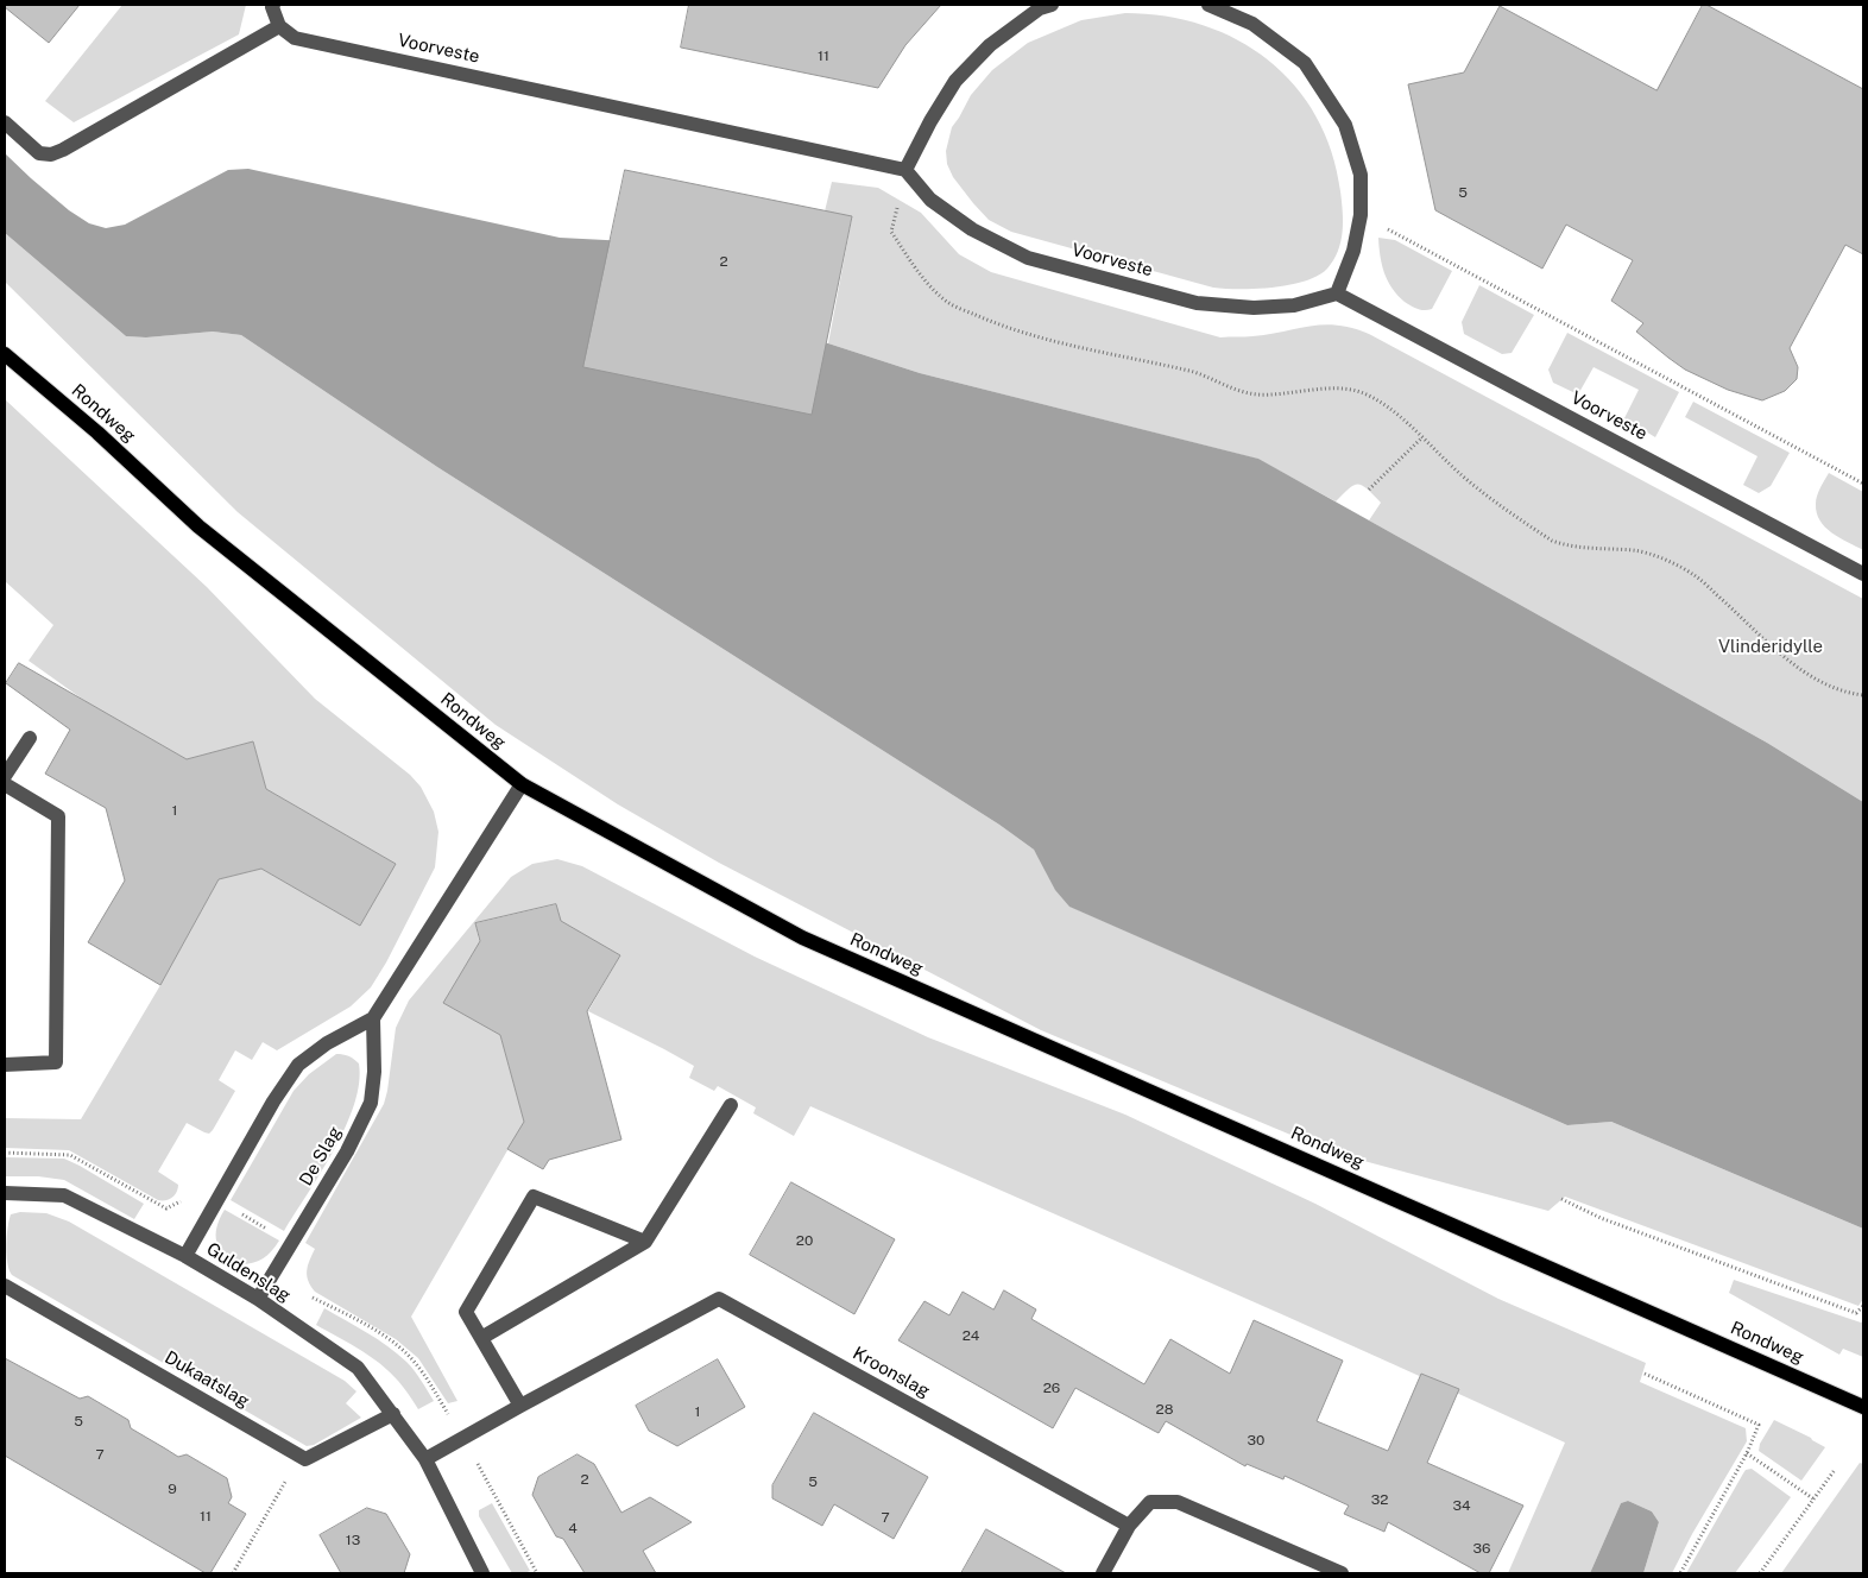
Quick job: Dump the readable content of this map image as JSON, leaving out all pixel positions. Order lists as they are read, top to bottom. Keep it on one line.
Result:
{"streets":{"main road":["Rondweg"],"street":["Voorveste","De Slag","Guldenslag","Kroonslag","Dukaatslag"]},"crossings":[["De Slag","Guldenslag"],["Guldenslag","Kroonslag"]],"parks":["Vlinderidylle"],"house_numbers":["11","5","2","1","20","24","26","28","1","5","30","7","2","5","9","32","34","11","7","4","13","36"]}
